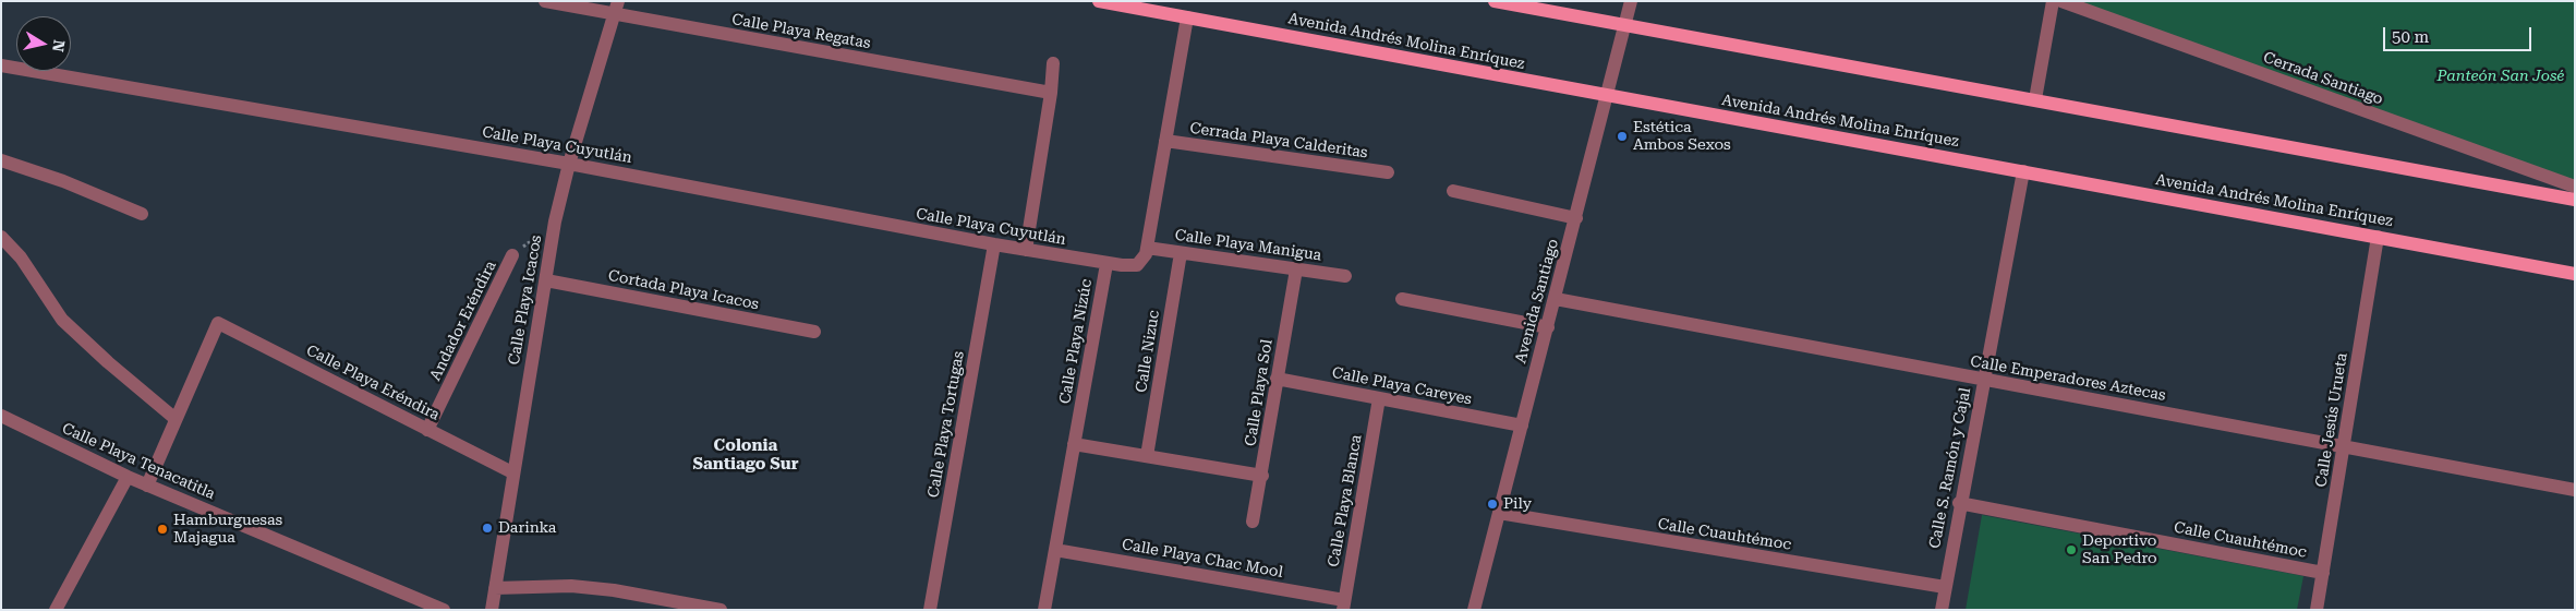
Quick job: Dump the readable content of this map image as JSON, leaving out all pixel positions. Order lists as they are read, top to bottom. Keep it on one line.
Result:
{"streets":{"main road":["Avenida Andrés Molina Enríquez"],"street":["Calle Playa Regatas","Cerrada Santiago","Cerrada Playa Calderitas","Calle Playa Cuyutlán","Calle Playa Manigua","Cortada Playa Icacos","Calle Playa Icacos","Avenida Santiago","Andador Eréndira","Calle Playa Nizúc","Calle Nizuc","Calle Emperadores Aztecas","Calle Playa Eréndira","Calle Playa Careyes","Calle Playa Sol","Calle Jesús Urueta","Calle Playa Tortugas","Calle Playa Tenacatitla","Calle S. Ramón y Cajal","Calle Playa Blanca","Calle Cuauhtémoc","Calle Playa Chac Mool"]},"crossings":[["Calle Playa Regatas","Calle Playa Icacos"],["Avenida Andrés Molina Enríquez","Avenida Santiago"],["Avenida Andrés Molina Enríquez","Calle Jesús Urueta"],["Avenida Andrés Molina Enríquez","Calle S. Ramón y Cajal"],["Calle Playa Cuyutlán","Calle Playa Icacos"],["Calle Playa Cuyutlán","Calle Playa Nizúc"],["Calle Playa Cuyutlán","Calle Playa Tortugas"],["Calle Playa Manigua","Calle Playa Nizúc"],["Calle Playa Manigua","Calle Nizuc"],["Calle Playa Manigua","Calle Playa Sol"],["Cortada Playa Icacos","Calle Playa Icacos"],["Calle Playa Icacos","Calle Playa Eréndira"],["Avenida Santiago","Calle Emperadores Aztecas"],["Avenida Santiago","Calle Playa Careyes"],["Avenida Santiago","Calle Cuauhtémoc"],["Andador Eréndira","Calle Playa Eréndira"],["Calle Playa Nizúc","Calle Playa Chac Mool"],["Calle Emperadores Aztecas","Calle Jesús Urueta"],["Calle Emperadores Aztecas","Calle S. Ramón y Cajal"],["Calle Playa Careyes","Calle Playa Sol"],["Calle Playa Careyes","Calle Playa Blanca"],["Calle Jesús Urueta","Calle Cuauhtémoc"],["Calle S. Ramón y Cajal","Calle Cuauhtémoc"],["Calle Playa Blanca","Calle Playa Chac Mool"]],"districts":["Colonia Santiago Sur"],"parks":["Panteón San José"],"places":["Estética Ambos Sexos","Pily","Darinka","Hamburguesas Majagua","Deportivo San Pedro"],"scale_bar":"50 m","north":"right"}
